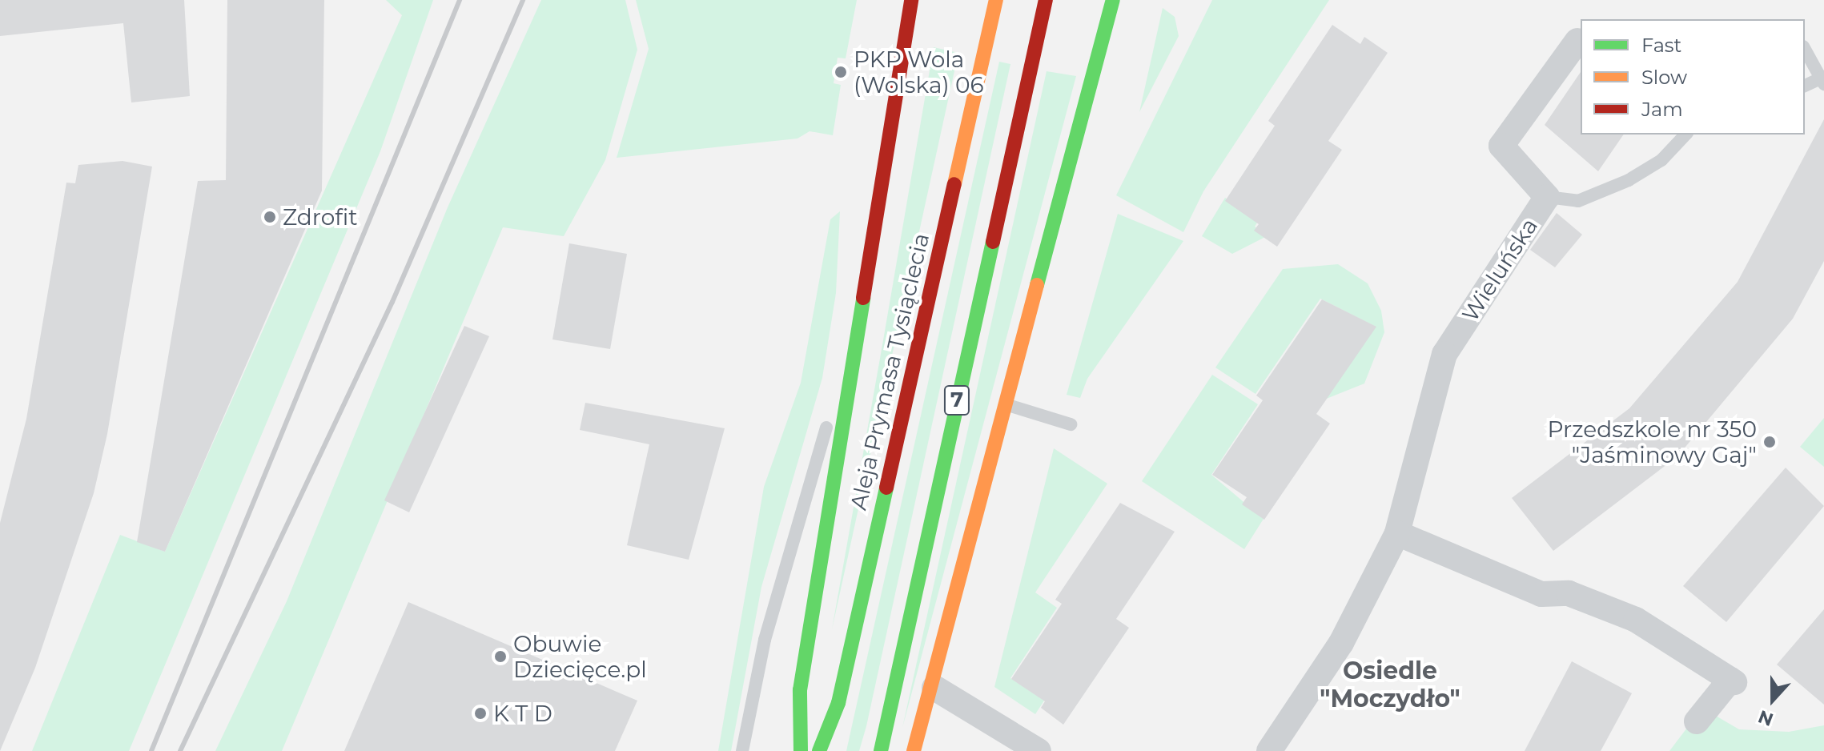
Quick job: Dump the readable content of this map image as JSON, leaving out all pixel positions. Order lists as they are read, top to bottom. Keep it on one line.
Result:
{"streets":{"main road":["Aleja Prymasa Tysiąclecia","7"],"street":["Wieluńska"]},"districts":["Osiedle \"Moczydło\""],"places":["PKP Wola (Wolska) 06","Zdrofit","Przedszkole nr 350 \"Jaśminowy Gaj\"","Obuwie Dziecięce.pl","K T D"],"legend":["Fast","Slow","Jam"],"north":"bottom"}
